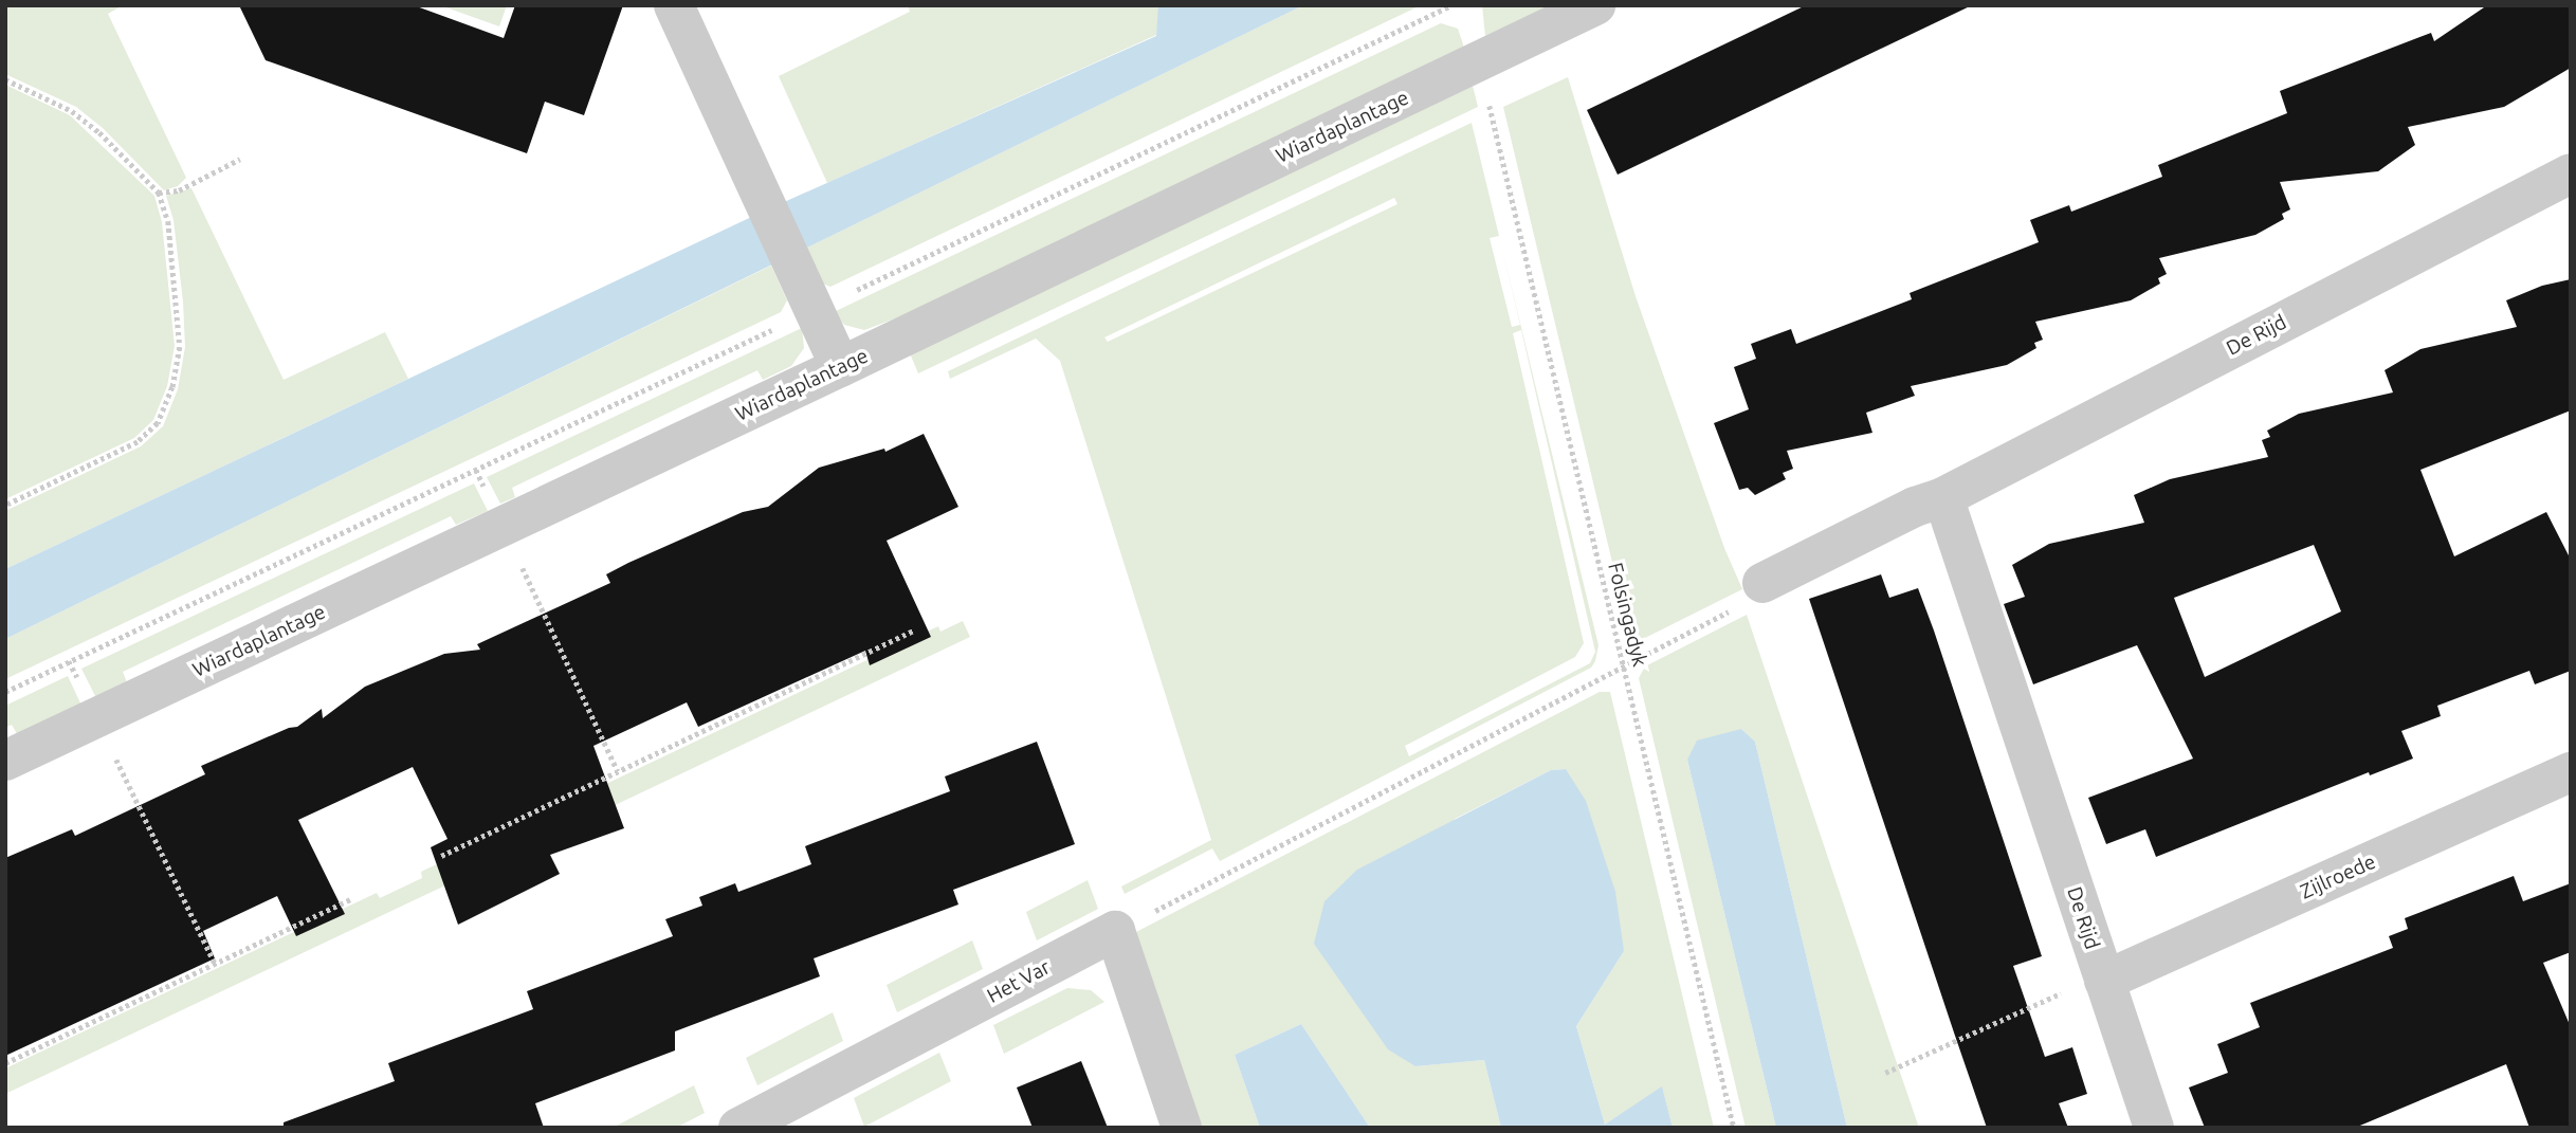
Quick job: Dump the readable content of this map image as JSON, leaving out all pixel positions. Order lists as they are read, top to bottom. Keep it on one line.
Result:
{"streets":{"street":["Wiardaplantage","De Rijd","Zijlroede","Het Var"],"path":["Folsingadyk"]},"crossings":[["De Rijd","Zijlroede"]]}
